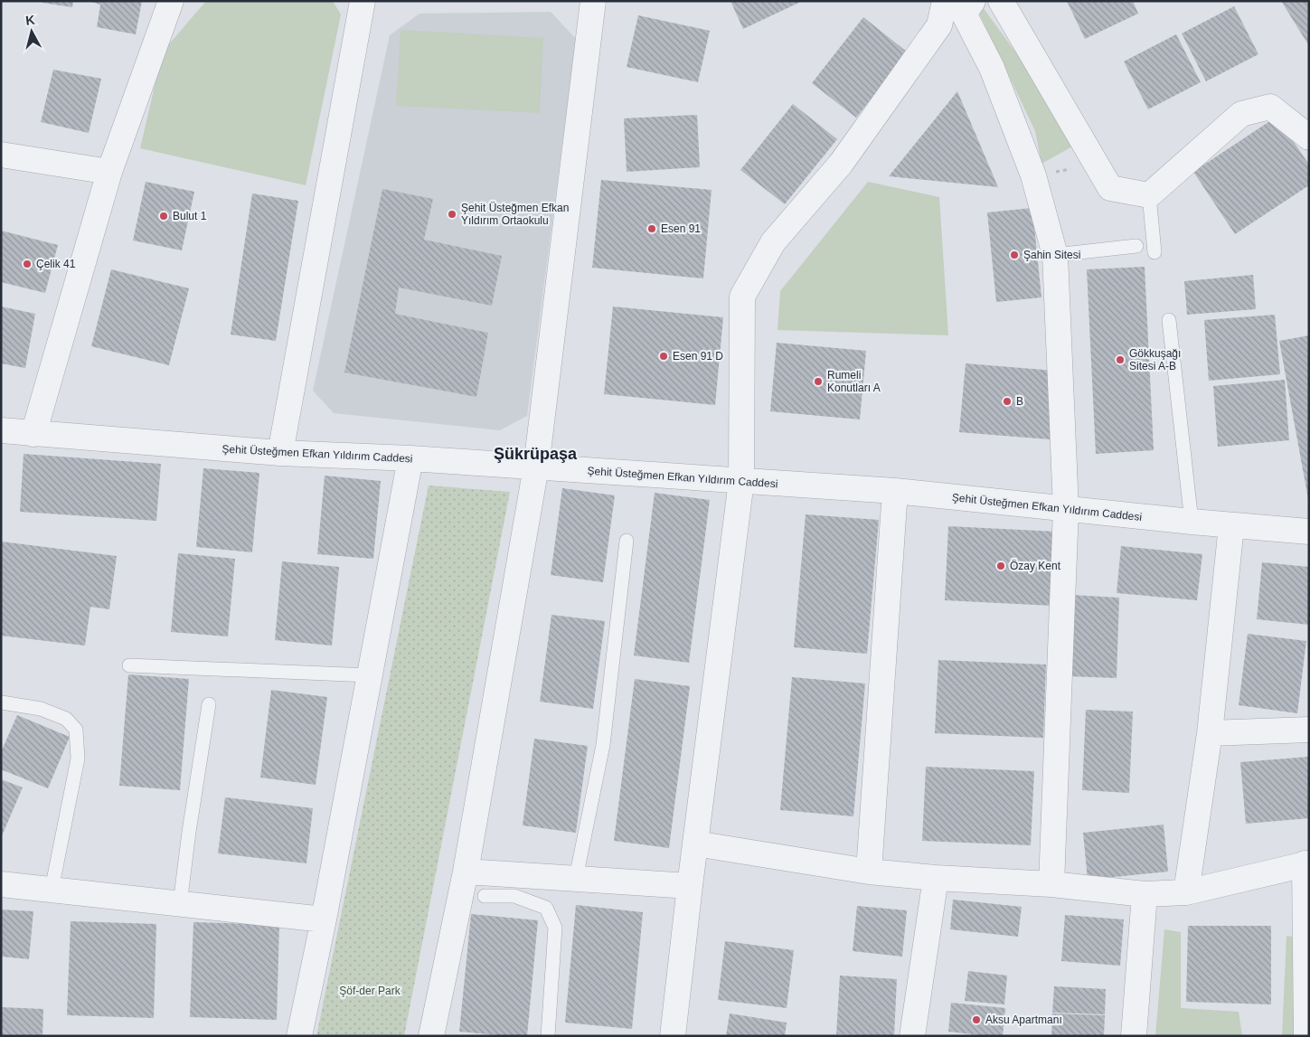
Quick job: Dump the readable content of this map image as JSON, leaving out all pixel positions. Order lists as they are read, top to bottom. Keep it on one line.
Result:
{"streets":{"street":["Şehit Üsteğmen Efkan Yıldırım Caddesi"]},"districts":["Şükrüpaşa"],"parks":["Şöf-der Park"],"places":["Şehit Üsteğmen Efkan Yıldırım Ortaokulu","Bulut 1","Esen 91","Şahin Sitesi","Çelik 41","Esen 91 D","Gökkuşağı Sitesi A-B","Rumeli Konutları A","B","Özay Kent","Aksu Apartmanı"],"north":"top"}
